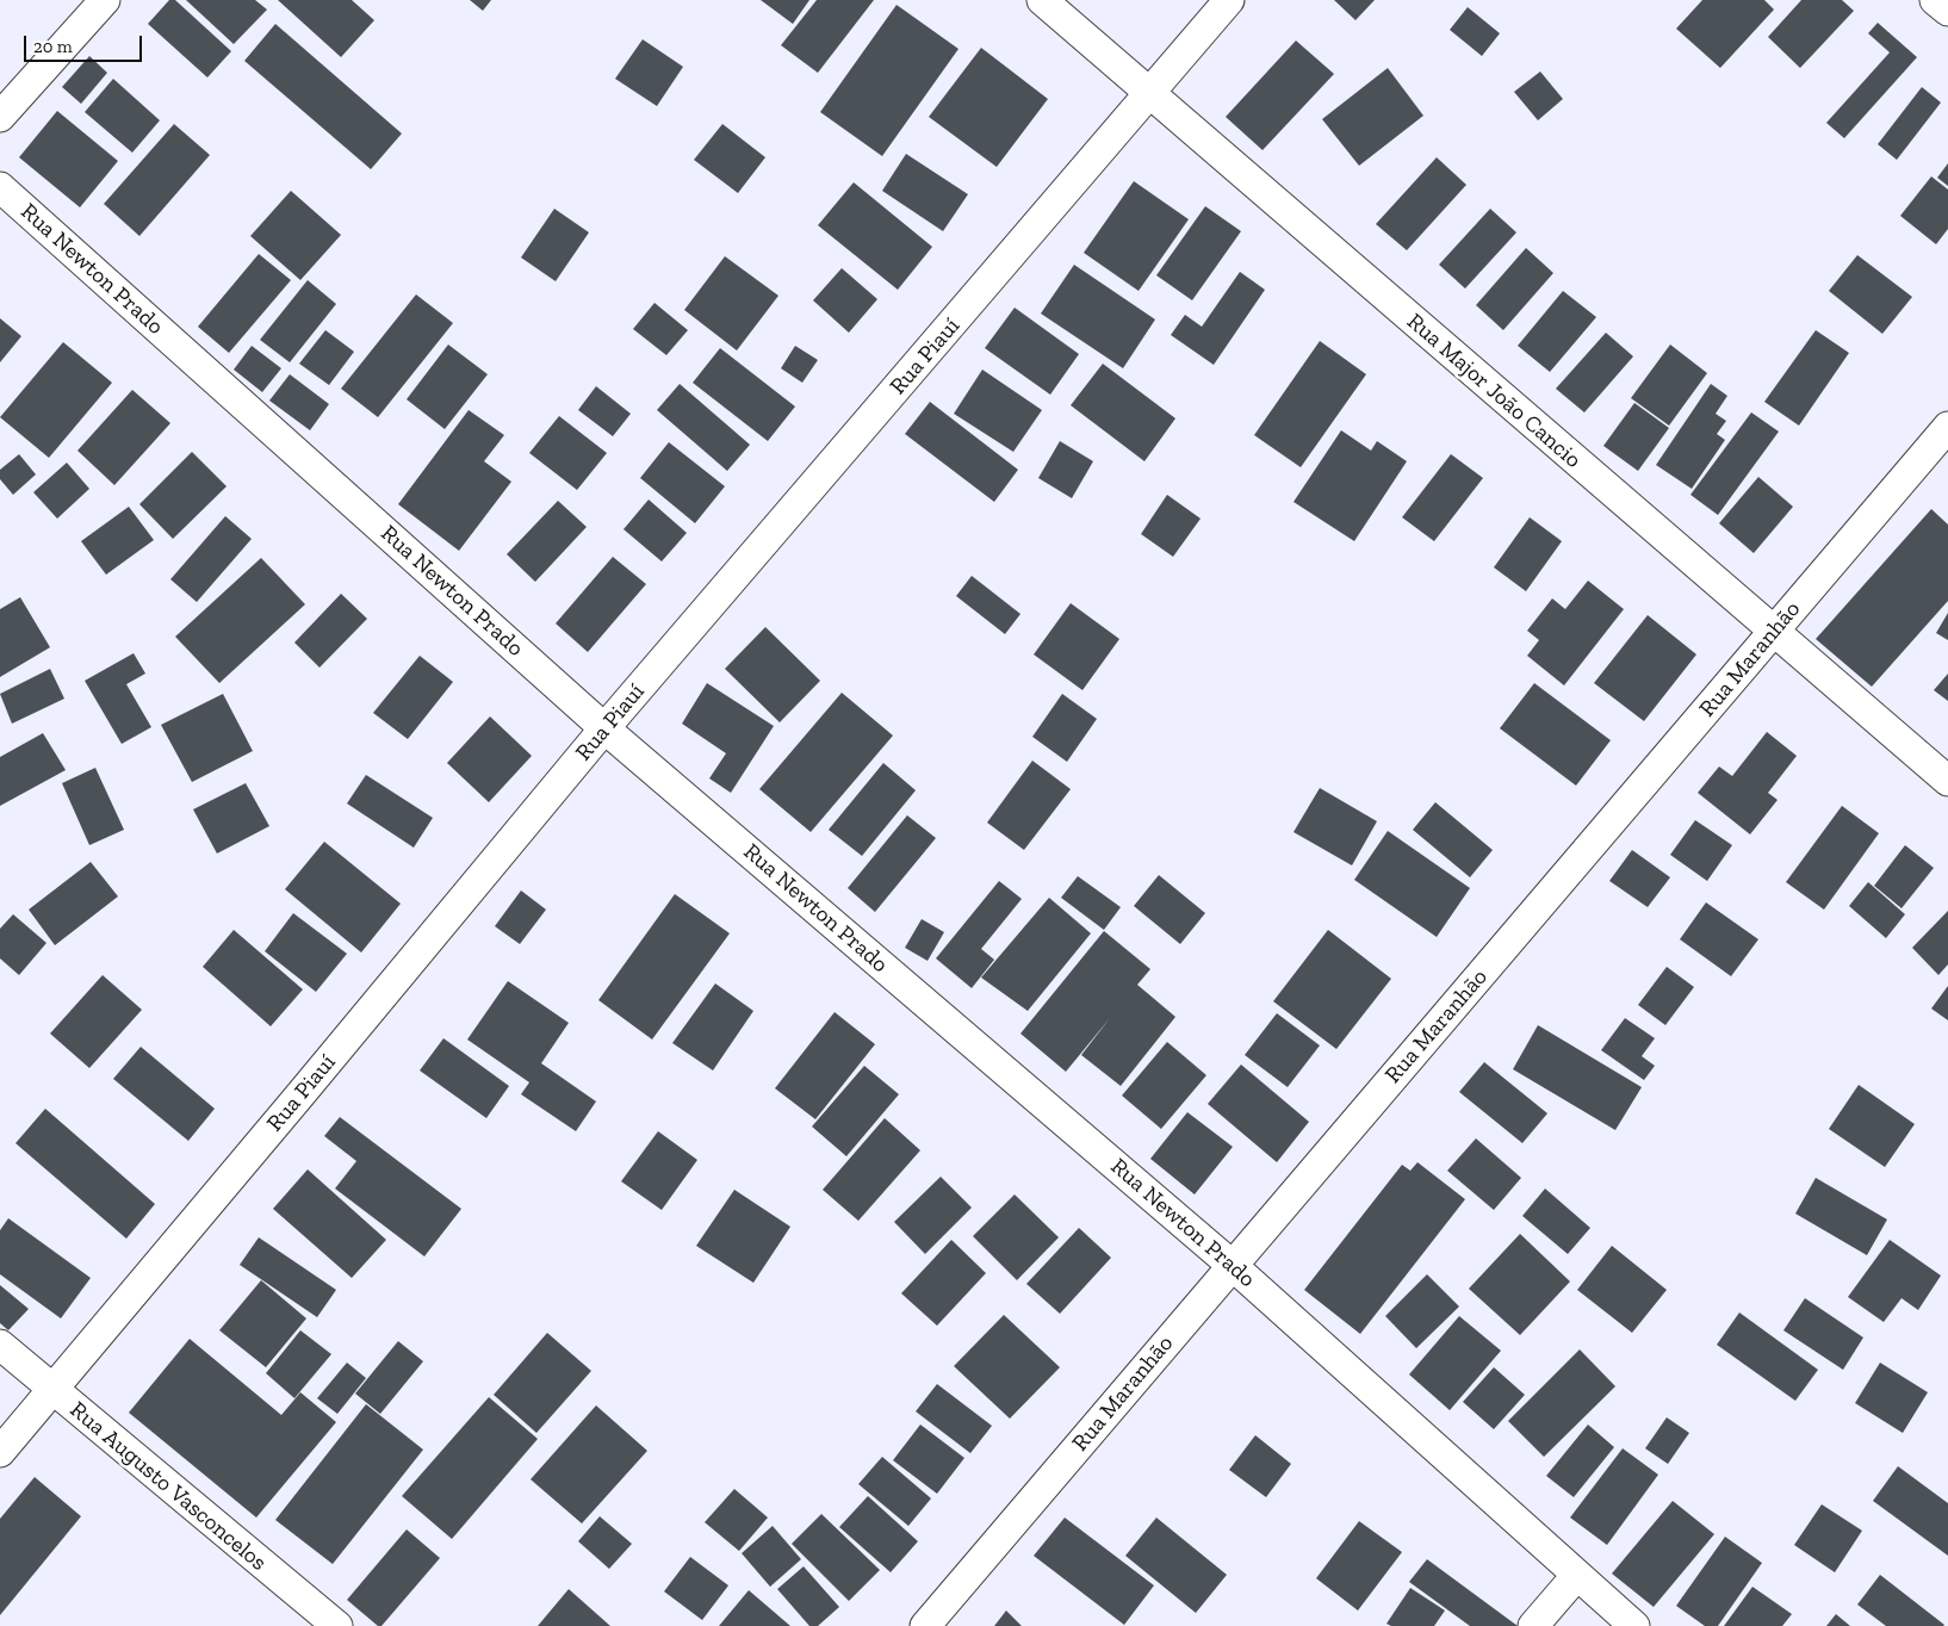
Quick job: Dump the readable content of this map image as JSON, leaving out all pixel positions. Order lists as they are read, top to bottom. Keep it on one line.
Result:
{"streets":{"street":["Rua Newton Prado","Rua Piauí","Rua Major João Cancio","Rua Maranhão","Rua Augusto Vasconcelos"]},"crossings":[["Rua Newton Prado","Rua Piauí"],["Rua Newton Prado","Rua Maranhão"],["Rua Piauí","Rua Major João Cancio"],["Rua Piauí","Rua Augusto Vasconcelos"],["Rua Major João Cancio","Rua Maranhão"]],"scale_bar":"20 m"}
